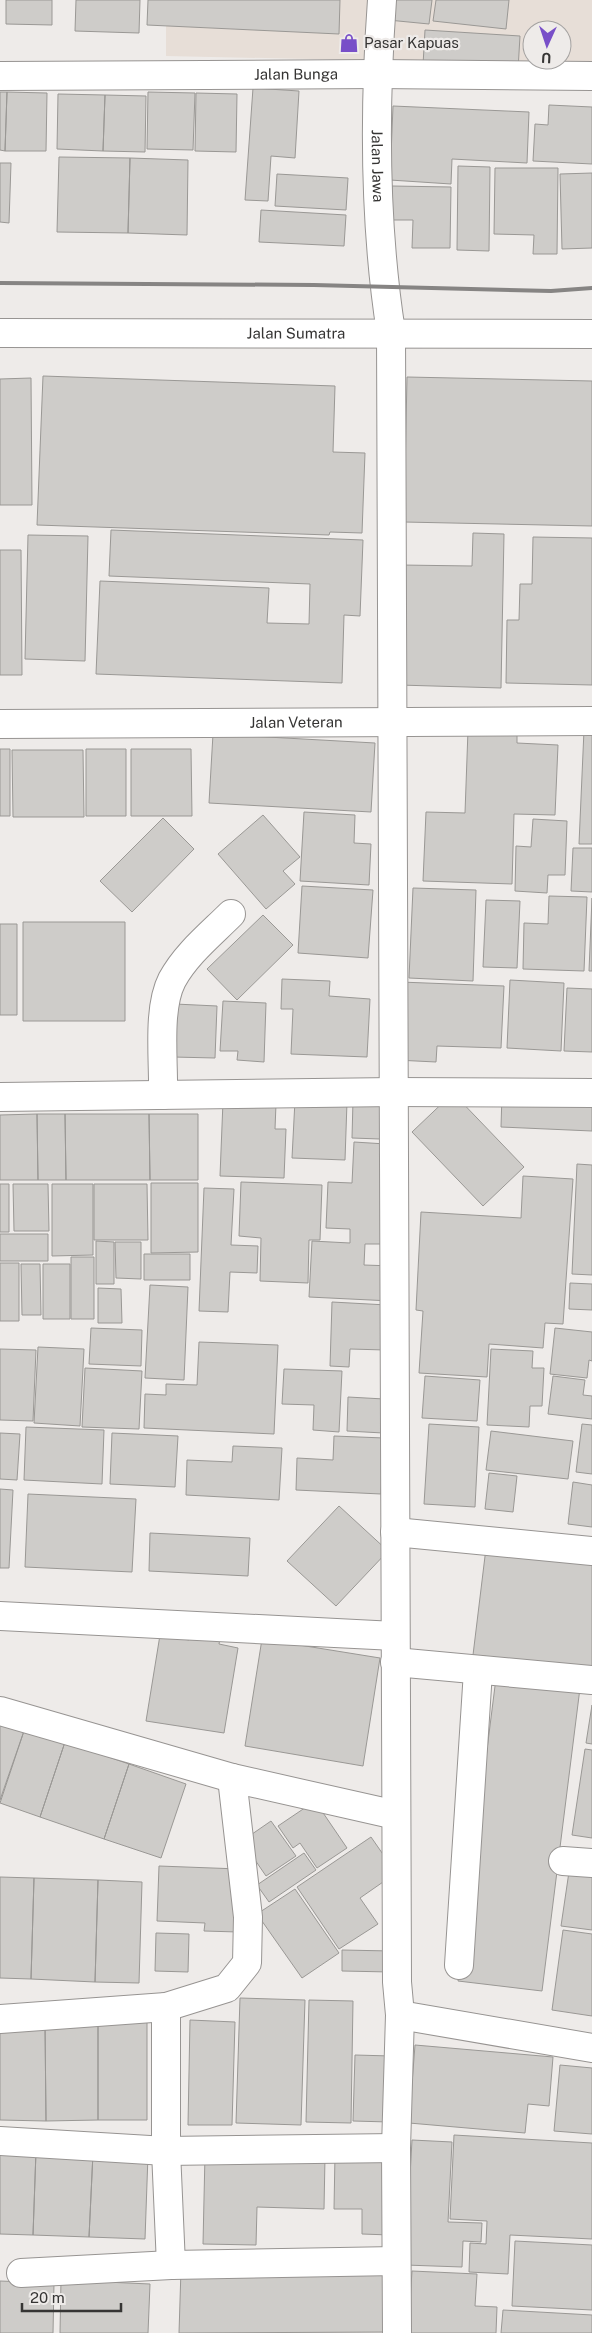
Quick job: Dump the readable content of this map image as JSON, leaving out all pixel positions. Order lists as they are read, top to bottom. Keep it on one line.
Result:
{"streets":{"main road":["Jalan Bunga","Jalan Jawa","Jalan Sumatra","Jalan Veteran"]},"crossings":[["Jalan Bunga","Jalan Jawa"],["Jalan Jawa","Jalan Sumatra"],["Jalan Jawa","Jalan Veteran"]],"places":{"shop":["Pasar Kapuas"]},"scale_bar":"20 m","north":"bottom"}
